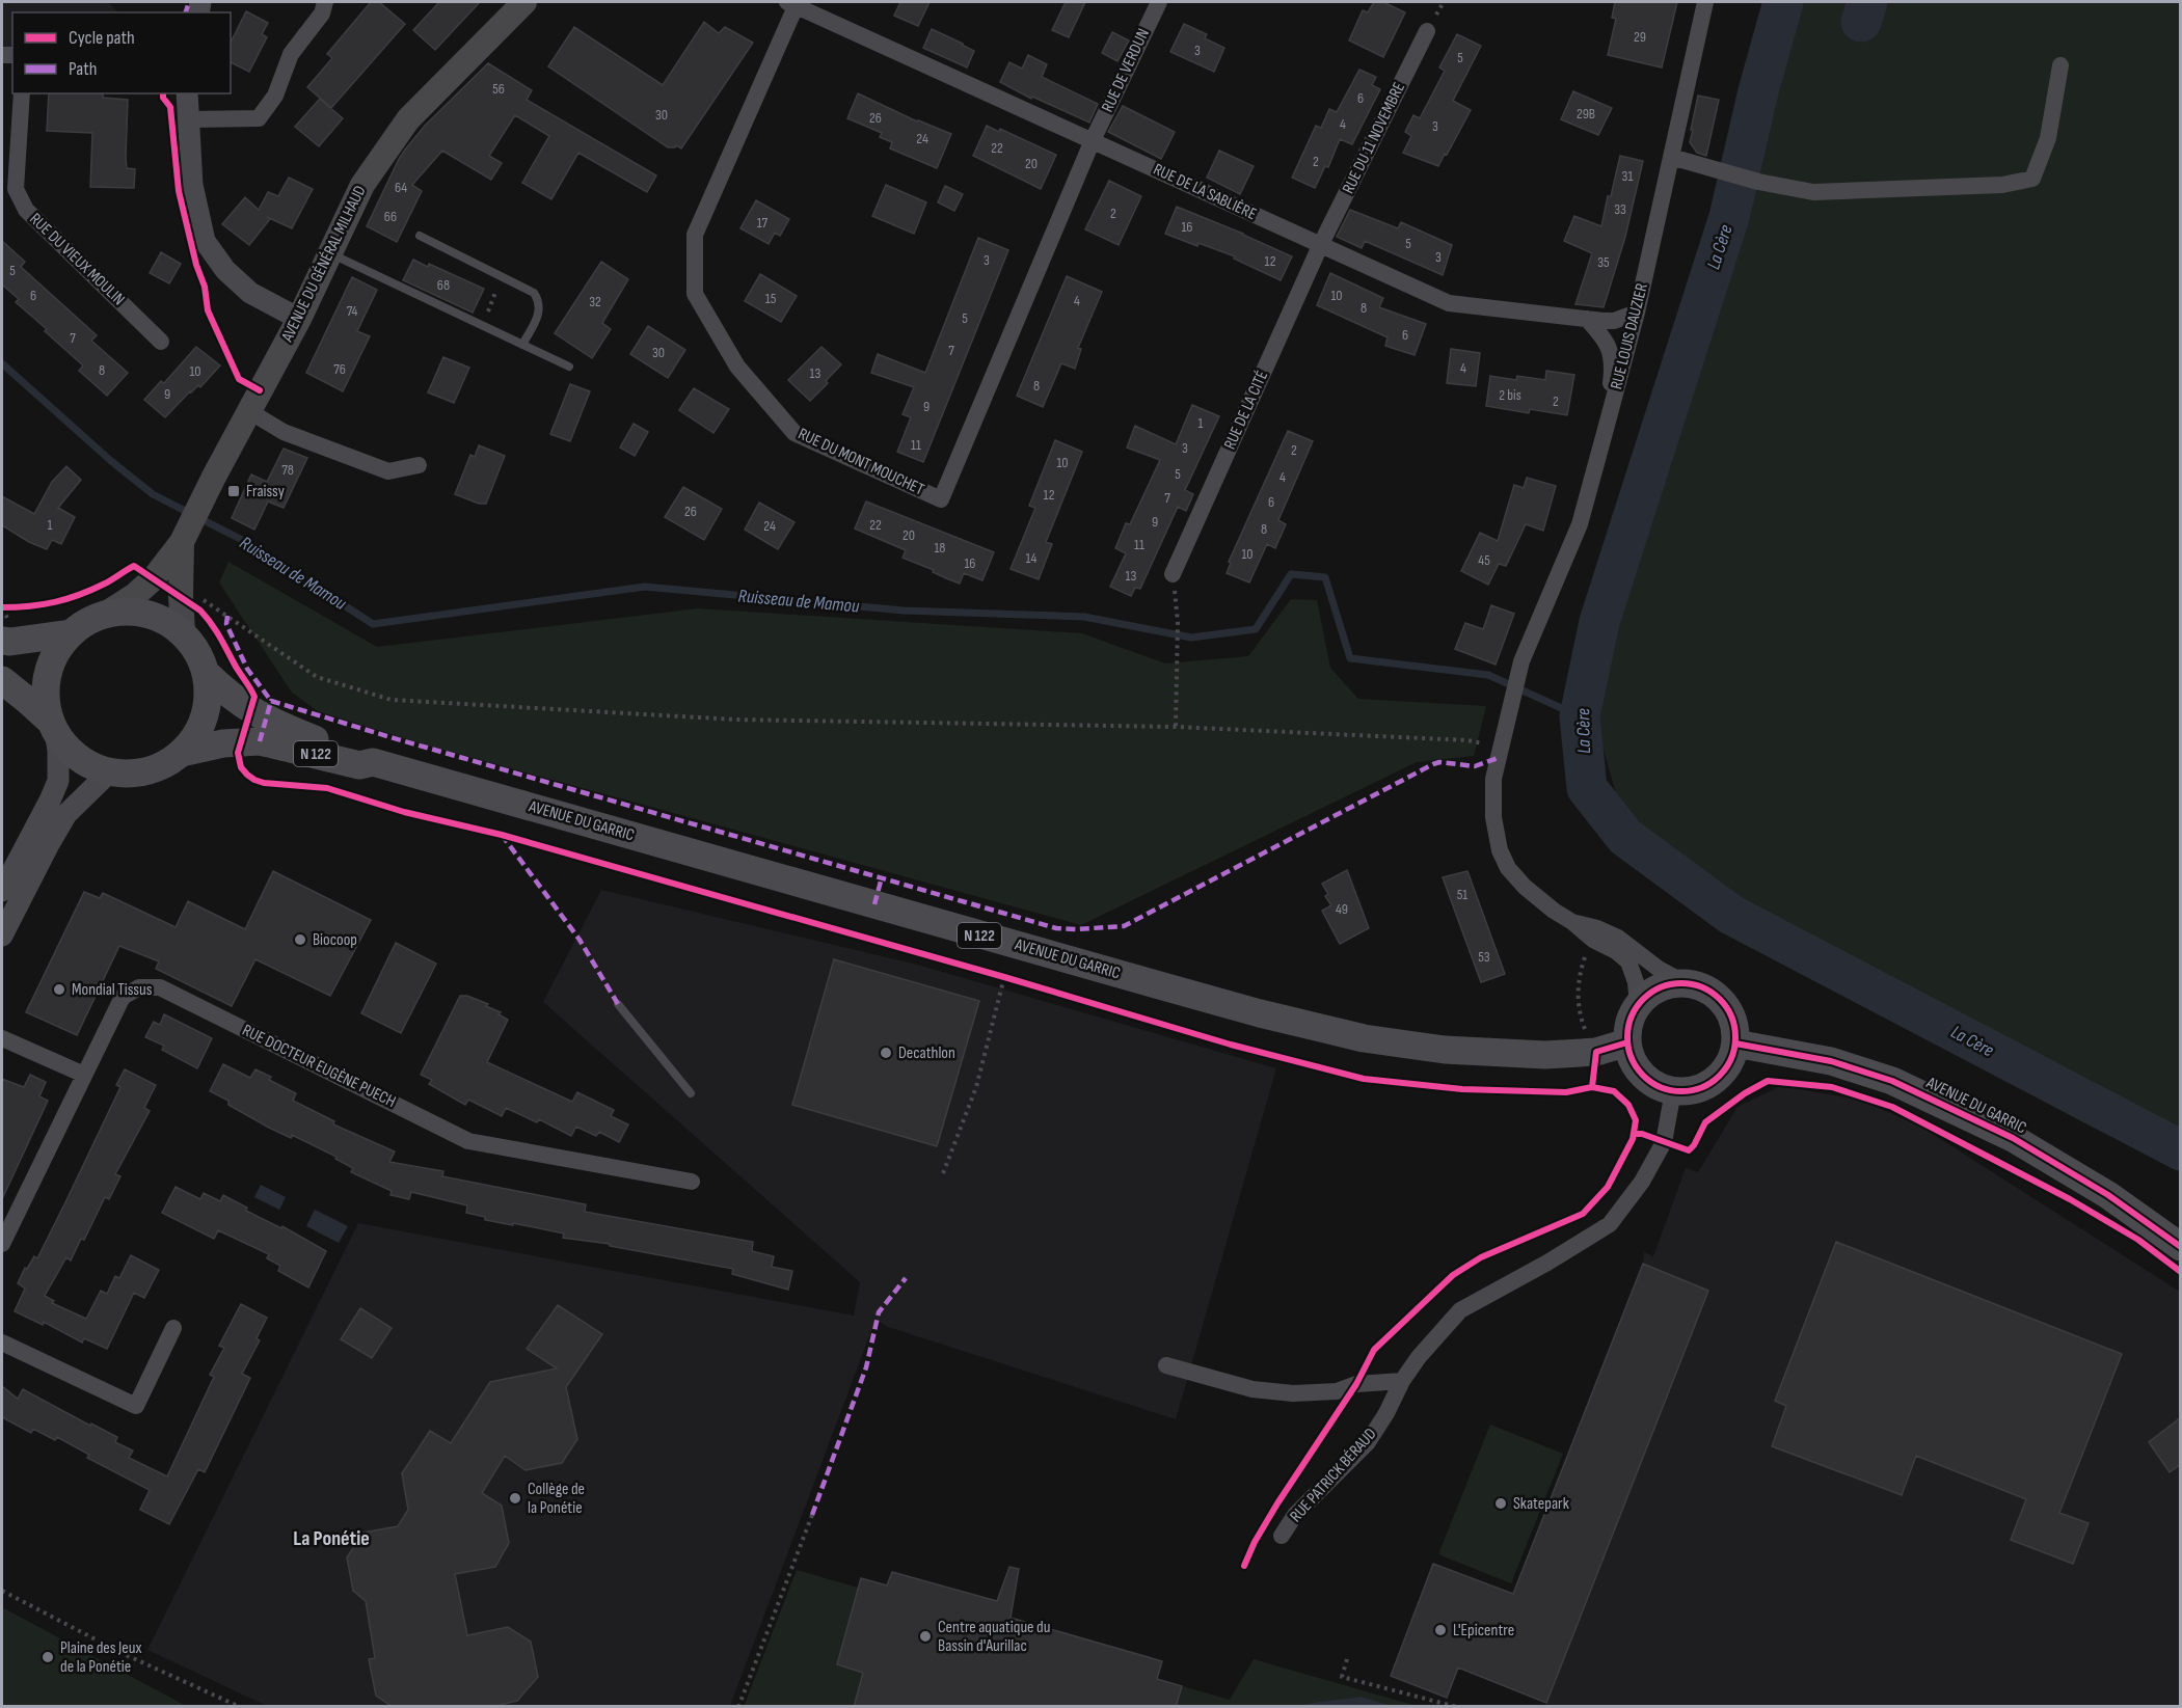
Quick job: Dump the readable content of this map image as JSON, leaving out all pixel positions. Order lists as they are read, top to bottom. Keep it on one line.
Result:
{"streets":{"main road":["AVENUE DU GÉNÉRAL MILHAUD","N 122","AVENUE DU GARRIC"],"street":["RUE DE VERDUN","RUE DU 11 NOVEMBRE","RUE DE LA SABLIÈRE","RUE DU VIEUX MOULIN","RUE LOUIS DAUZIER","RUE DE LA CITÉ","RUE DU MONT MOUCHET","RUE DOCTEUR EUGÈNE PUECH","RUE PATRICK BÉRAUD"]},"crossings":[["RUE DE VERDUN","RUE DE LA SABLIÈRE"],["RUE DE VERDUN","RUE DU MONT MOUCHET"],["RUE DU 11 NOVEMBRE","RUE DE LA SABLIÈRE"],["RUE DU 11 NOVEMBRE","RUE DE LA CITÉ"],["RUE DE LA SABLIÈRE","RUE LOUIS DAUZIER"],["RUE DE LA SABLIÈRE","RUE DE LA CITÉ"],["RUE DE LA SABLIÈRE","RUE DU MONT MOUCHET"],["AVENUE DU GÉNÉRAL MILHAUD","AVENUE DU GARRIC"],["AVENUE DU GARRIC","RUE PATRICK BÉRAUD"]],"districts":["La Ponétie"],"water":["La Cère","Ruisseau de Mamou"],"places":{"transit":["Fraissy"],"other":["Biocoop","Mondial Tissus","Decathlon","Collège de la Ponétie","Skatepark","L'Epicentre","Centre aquatique du Bassin d'Aurillac","Plaine des Jeux de la Ponétie"]},"house_numbers":["29","3","5","56","6","29B","30","26","4","3","24","22","2","20","31","64","33","2","66","17","16","5","3","3","12","35","5","68","6","10","15","4","32","8","74","5","6","7","7","30","4","76","8","10","13","8","9","2 bis","2","9","1","11","3","2","10","78","5","4","12","7","6","26","9","1","22","24","8","20","11","18","10","14","45","16","13","51","49","53"],"legend":["Cycle path","Path"]}
